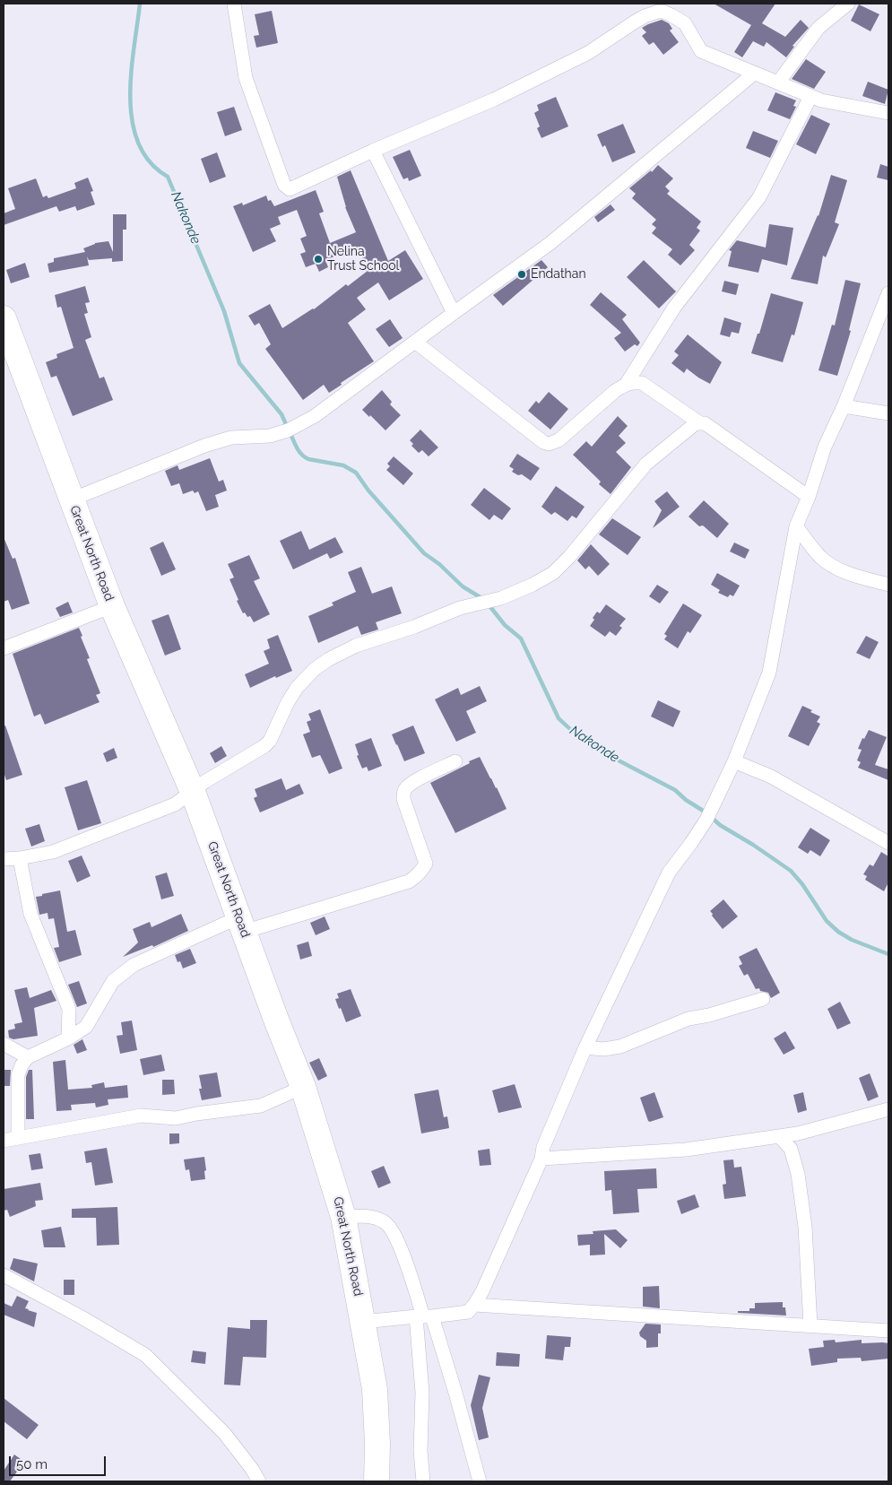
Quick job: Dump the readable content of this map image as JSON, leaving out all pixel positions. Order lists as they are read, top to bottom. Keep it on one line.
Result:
{"streets":{"highway":["Great North Road"]},"water":["Nakonde"],"places":["Nelina Trust School","Endathan"],"scale_bar":"50 m"}
